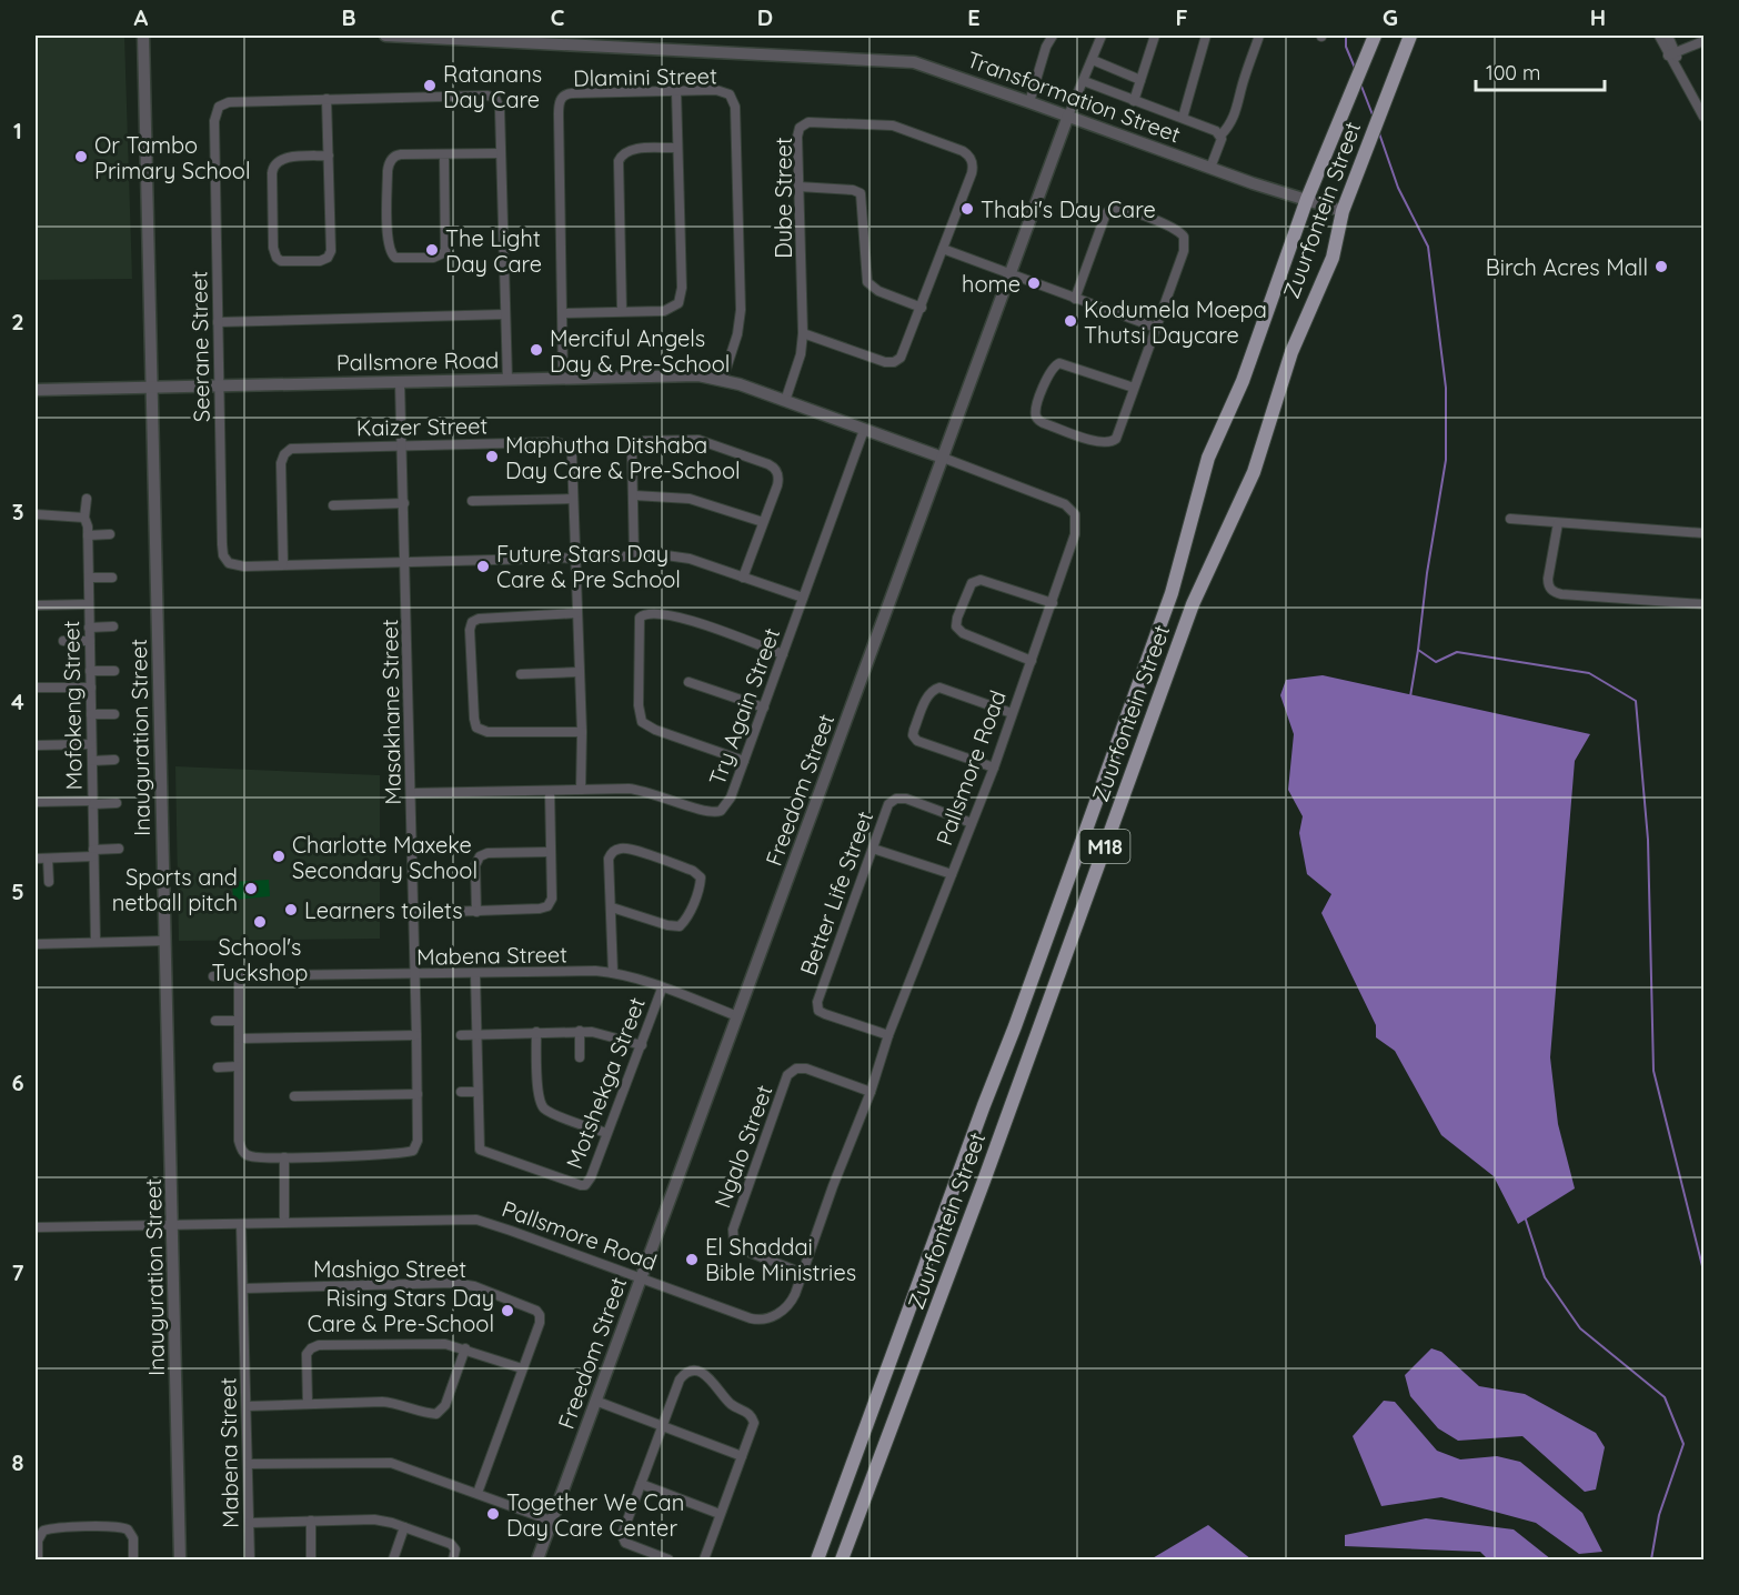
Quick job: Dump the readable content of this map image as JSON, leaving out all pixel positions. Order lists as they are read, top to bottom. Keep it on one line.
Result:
{"streets":{"main road":["Zuurfontein Street","M18"],"street":["Dlamini Street","Transformation Street","Dube Street","Seerane Street","Pallsmore Road","Kaizer Street","Mofokeng Street","Try Again Street","Masakhane Street","Inauguration Street","Freedom Street","Better Life Street","Mabena Street","Motshekga Street","Ngalo Street","Mashigo Street"]},"crossings":[["Dlamini Street","Pallsmore Road"],["Transformation Street","Zuurfontein Street"],["Transformation Street","Freedom Street"],["Dube Street","Pallsmore Road"],["Seerane Street","Pallsmore Road"],["Seerane Street","Kaizer Street"],["Seerane Street","Try Again Street"],["Seerane Street","Masakhane Street"],["Pallsmore Road","Try Again Street"],["Pallsmore Road","Masakhane Street"],["Pallsmore Road","Inauguration Street"],["Pallsmore Road","Freedom Street"],["Pallsmore Road","Better Life Street"],["Pallsmore Road","Mabena Street"],["Pallsmore Road","Ngalo Street"],["Kaizer Street","Try Again Street"],["Kaizer Street","Masakhane Street"],["Try Again Street","Masakhane Street"],["Masakhane Street","Mabena Street"],["Freedom Street","Mabena Street"],["Mabena Street","Motshekga Street"],["Mabena Street","Mashigo Street"]],"places":["Ratanans Day Care","Or Tambo Primary School","Thabi's Day Care","The Light Day Care","Birch Acres Mall","home","Kodumela Moepa Thutsi Daycare","Merciful Angels Day & Pre-School","Maphutha Ditshaba Day Care & Pre-School","Future Stars Day Care & Pre School","Charlotte Maxeke Secondary School","Sports and netball pitch","Learners toilets","School's Tuckshop","El Shaddai Bible Ministries","Rising Stars Day Care & Pre-School","Together We Can Day Care Center"],"scale_bar":"100 m","grid":{"columns":["A","B","C","D","E","F","G","H"],"rows":["1","2","3","4","5","6","7","8"]}}
